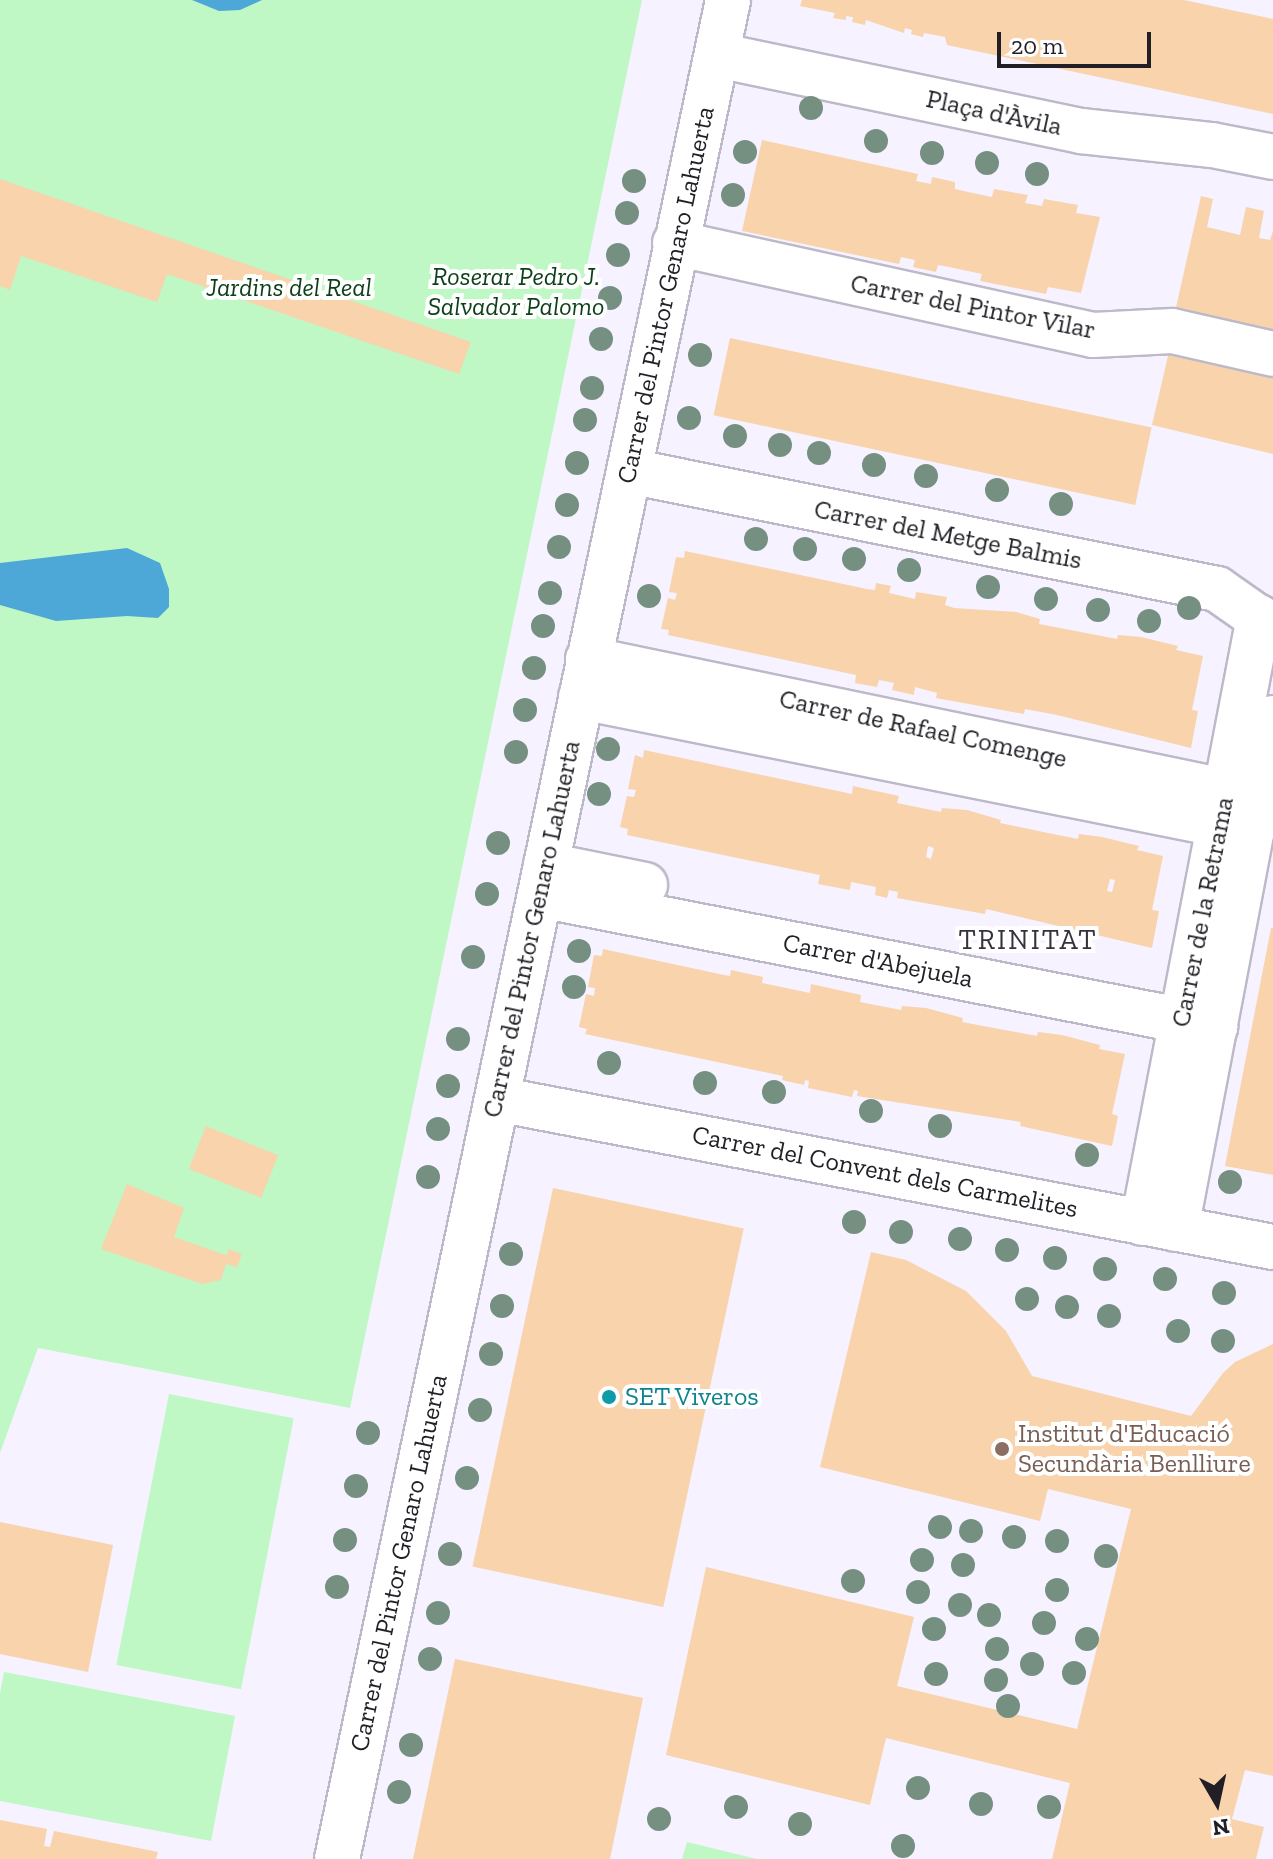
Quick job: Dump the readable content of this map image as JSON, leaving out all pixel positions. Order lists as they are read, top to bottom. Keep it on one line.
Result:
{"streets":{"street":["Plaça d'Àvila","Carrer del Pintor Genaro Lahuerta","Carrer del Pintor Vilar","Carrer del Metge Balmis","Carrer de Rafael Comenge","Carrer de la Retrama","Carrer d'Abejuela","Carrer del Convent dels Carmelites"]},"crossings":[["Plaça d'Àvila","Carrer del Pintor Genaro Lahuerta"],["Carrer del Pintor Genaro Lahuerta","Carrer del Pintor Vilar"],["Carrer del Pintor Genaro Lahuerta","Carrer del Metge Balmis"],["Carrer del Pintor Genaro Lahuerta","Carrer de Rafael Comenge"],["Carrer del Pintor Genaro Lahuerta","Carrer d'Abejuela"],["Carrer del Pintor Genaro Lahuerta","Carrer del Convent dels Carmelites"],["Carrer del Metge Balmis","Carrer de la Retrama"],["Carrer de Rafael Comenge","Carrer de la Retrama"],["Carrer de la Retrama","Carrer d'Abejuela"],["Carrer de la Retrama","Carrer del Convent dels Carmelites"]],"districts":["TRINITAT"],"parks":["Roserar Pedro J. Salvador Palomo","Jardins del Real"],"places":["SET Viveros","Institut d'Educació Secundària Benlliure"],"scale_bar":"20 m","north":"bottom"}
